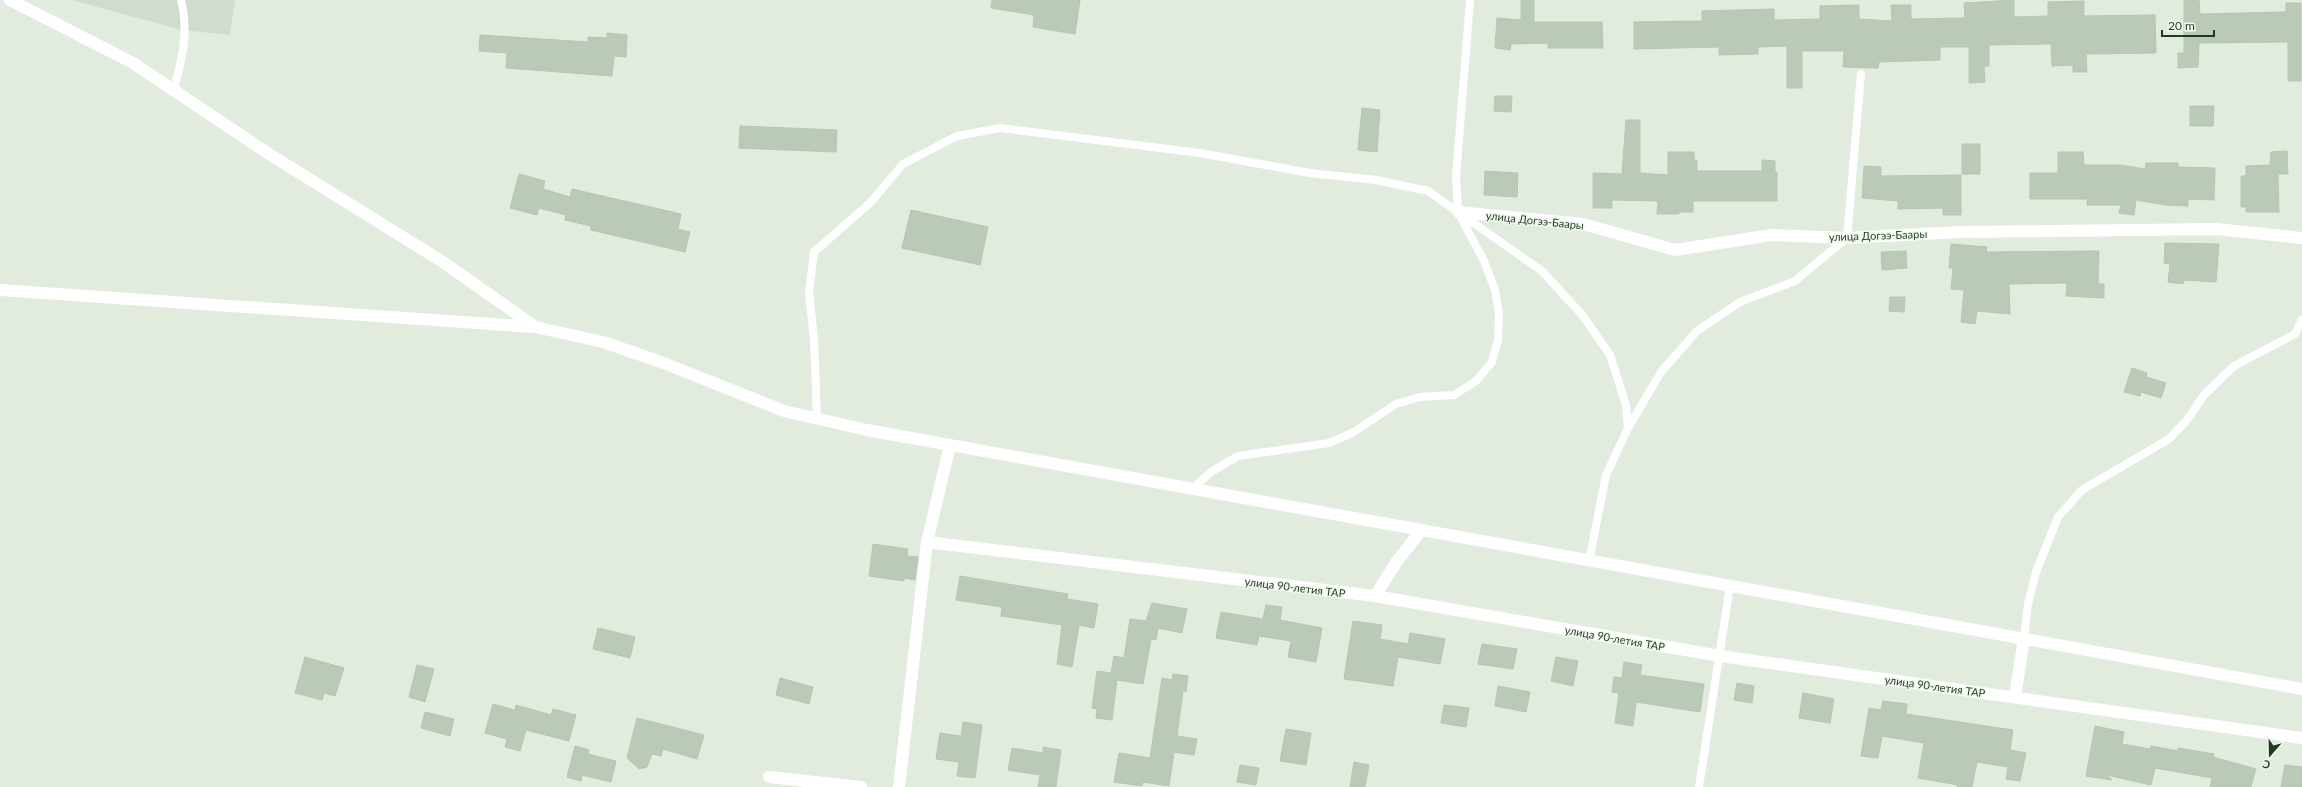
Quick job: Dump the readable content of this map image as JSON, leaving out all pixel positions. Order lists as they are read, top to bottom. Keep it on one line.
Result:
{"streets":{"street":["улица Догээ-Баары","улица 90-летия ТАР"]},"scale_bar":"20 m","north":"bottom"}
